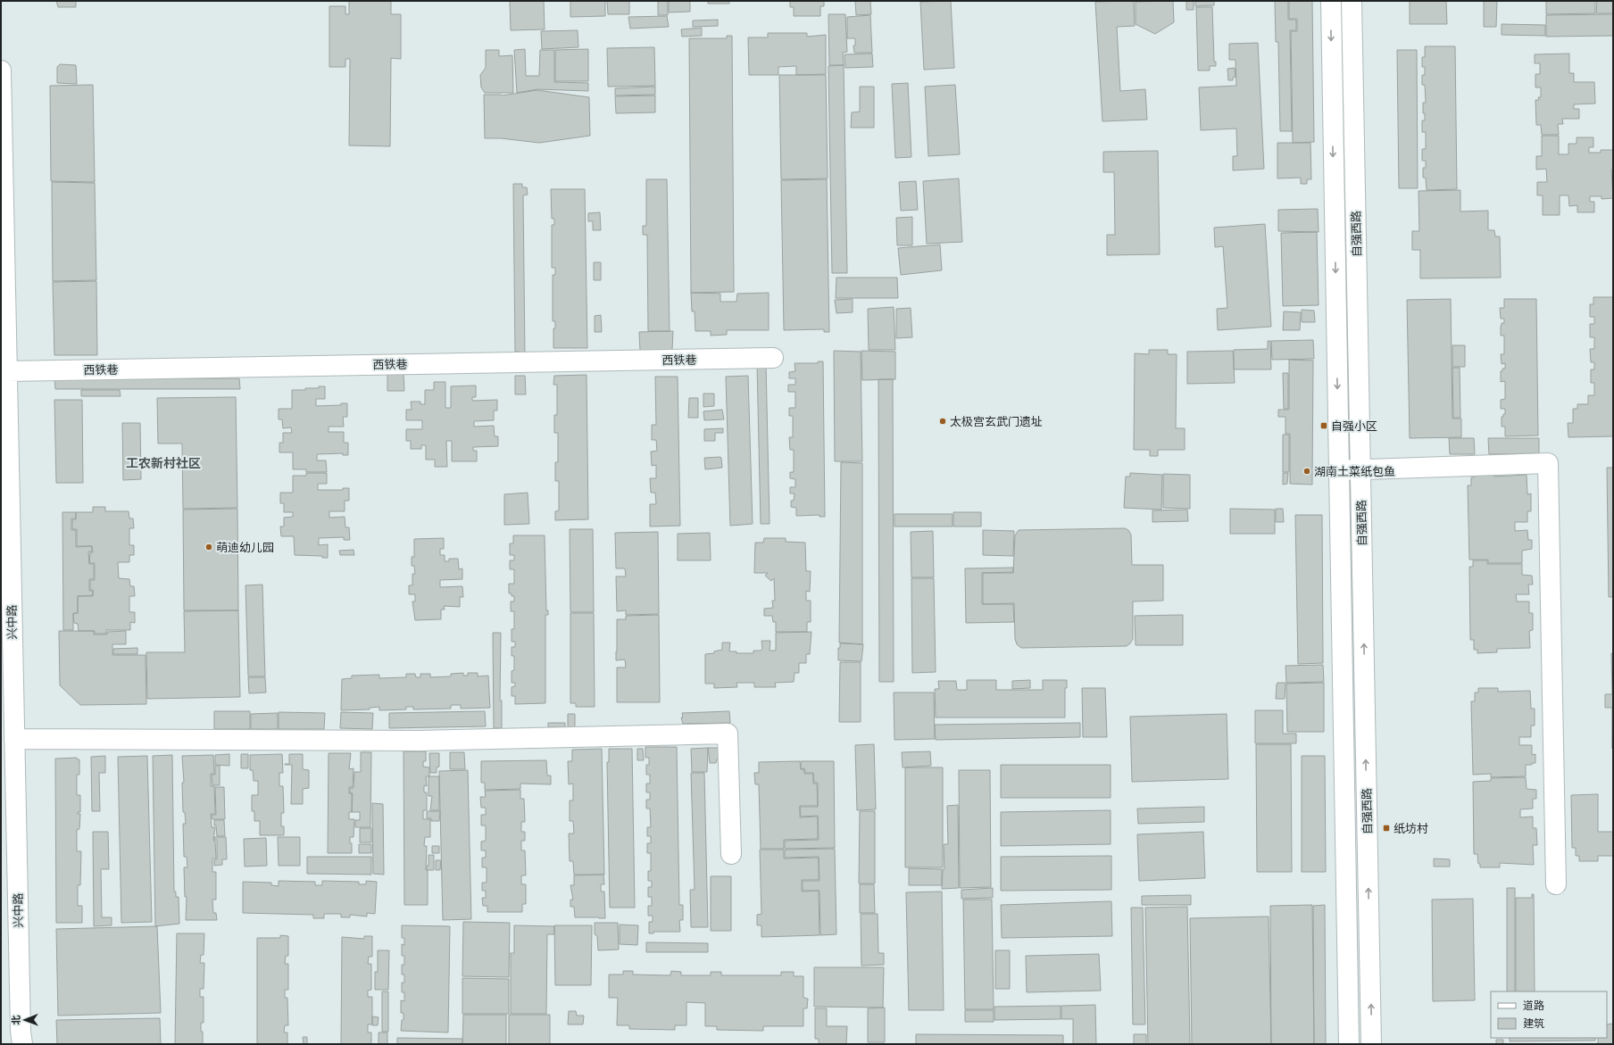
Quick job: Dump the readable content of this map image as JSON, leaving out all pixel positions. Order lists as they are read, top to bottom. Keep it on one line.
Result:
{"streets":{"street":["自强西路","西铁巷","兴中路"]},"crossings":[["西铁巷","兴中路"]],"districts":["工农新村社区"],"places":{"other":["太极宫玄武门遗址","湖南土菜纸包鱼","萌迪幼儿园"],"transit":["自强小区","纸坊村"]},"legend":["道路","建筑"],"north":"left"}
